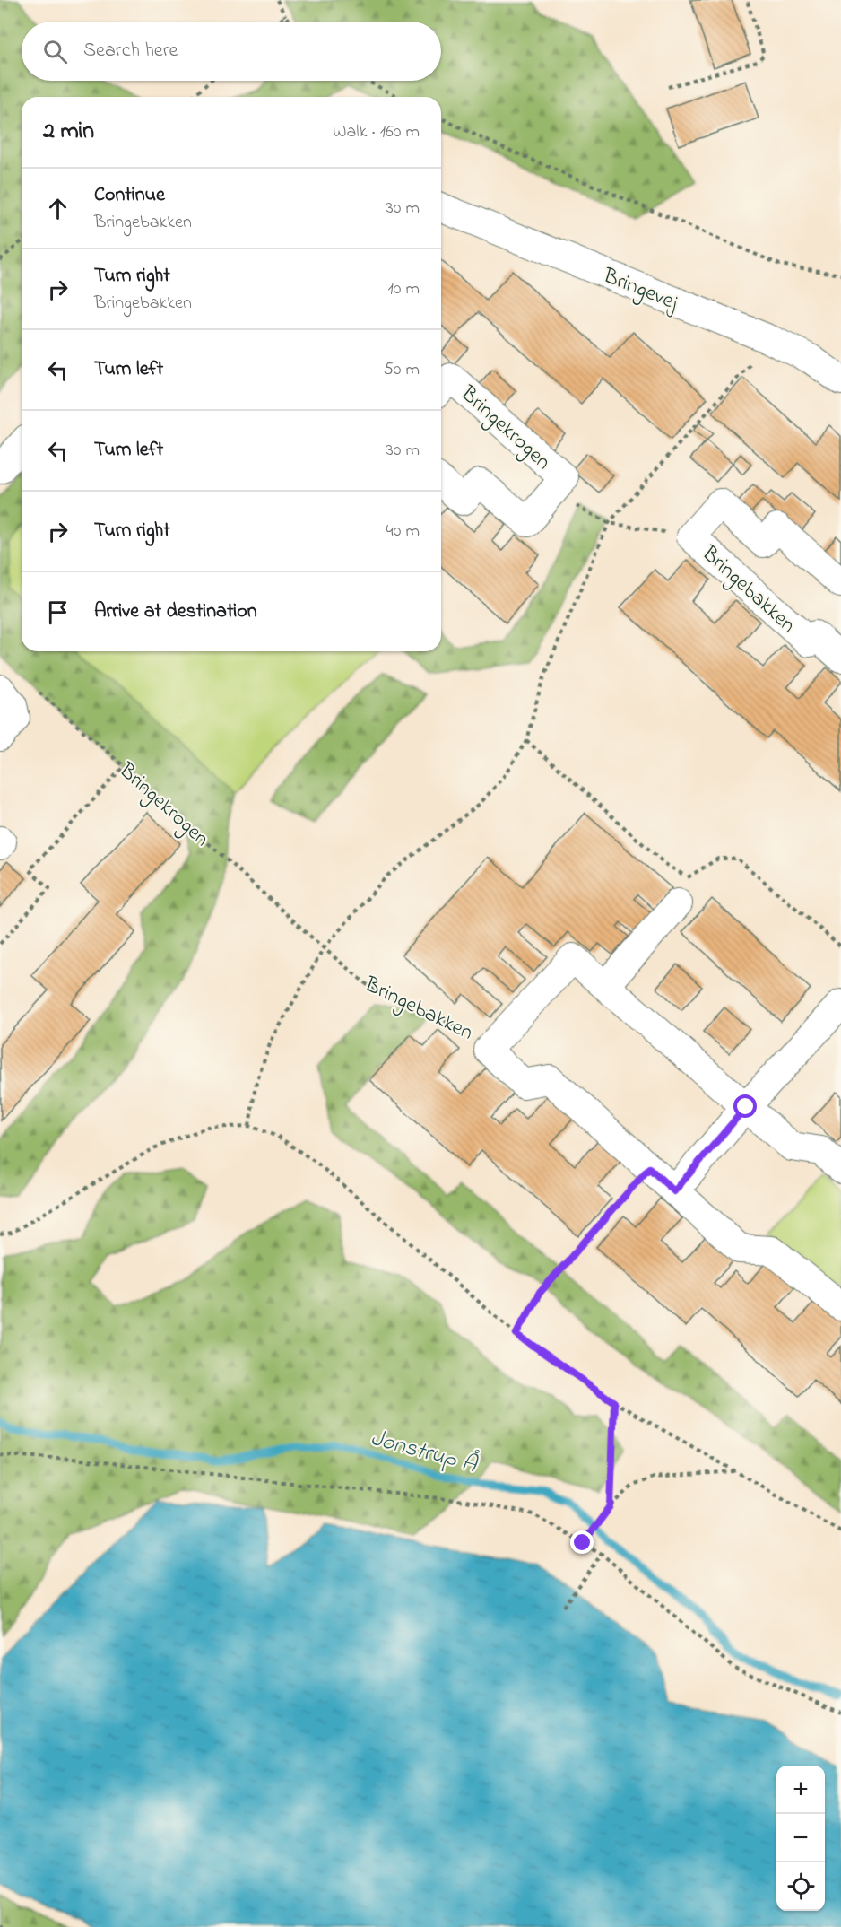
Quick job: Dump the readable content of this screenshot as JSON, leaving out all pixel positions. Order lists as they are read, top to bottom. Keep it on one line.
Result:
{"streets":{"street":["Bringevej","Bringekrogen","Bringebakken"]},"crossings":[["Bringekrogen","Bringebakken"]],"water":["Jonstrup Å"],"page":{"search":"Search here","heading":["2 min","Walk · 160 m"],"list":[["Continue","Bringebakken","30 m"],["Turn right","Bringebakken","10 m"],["Turn left","50 m"],["Turn left","30 m"],["Turn right","40 m"],"Arrive at destination"],"map_buttons":["+","−"]}}
